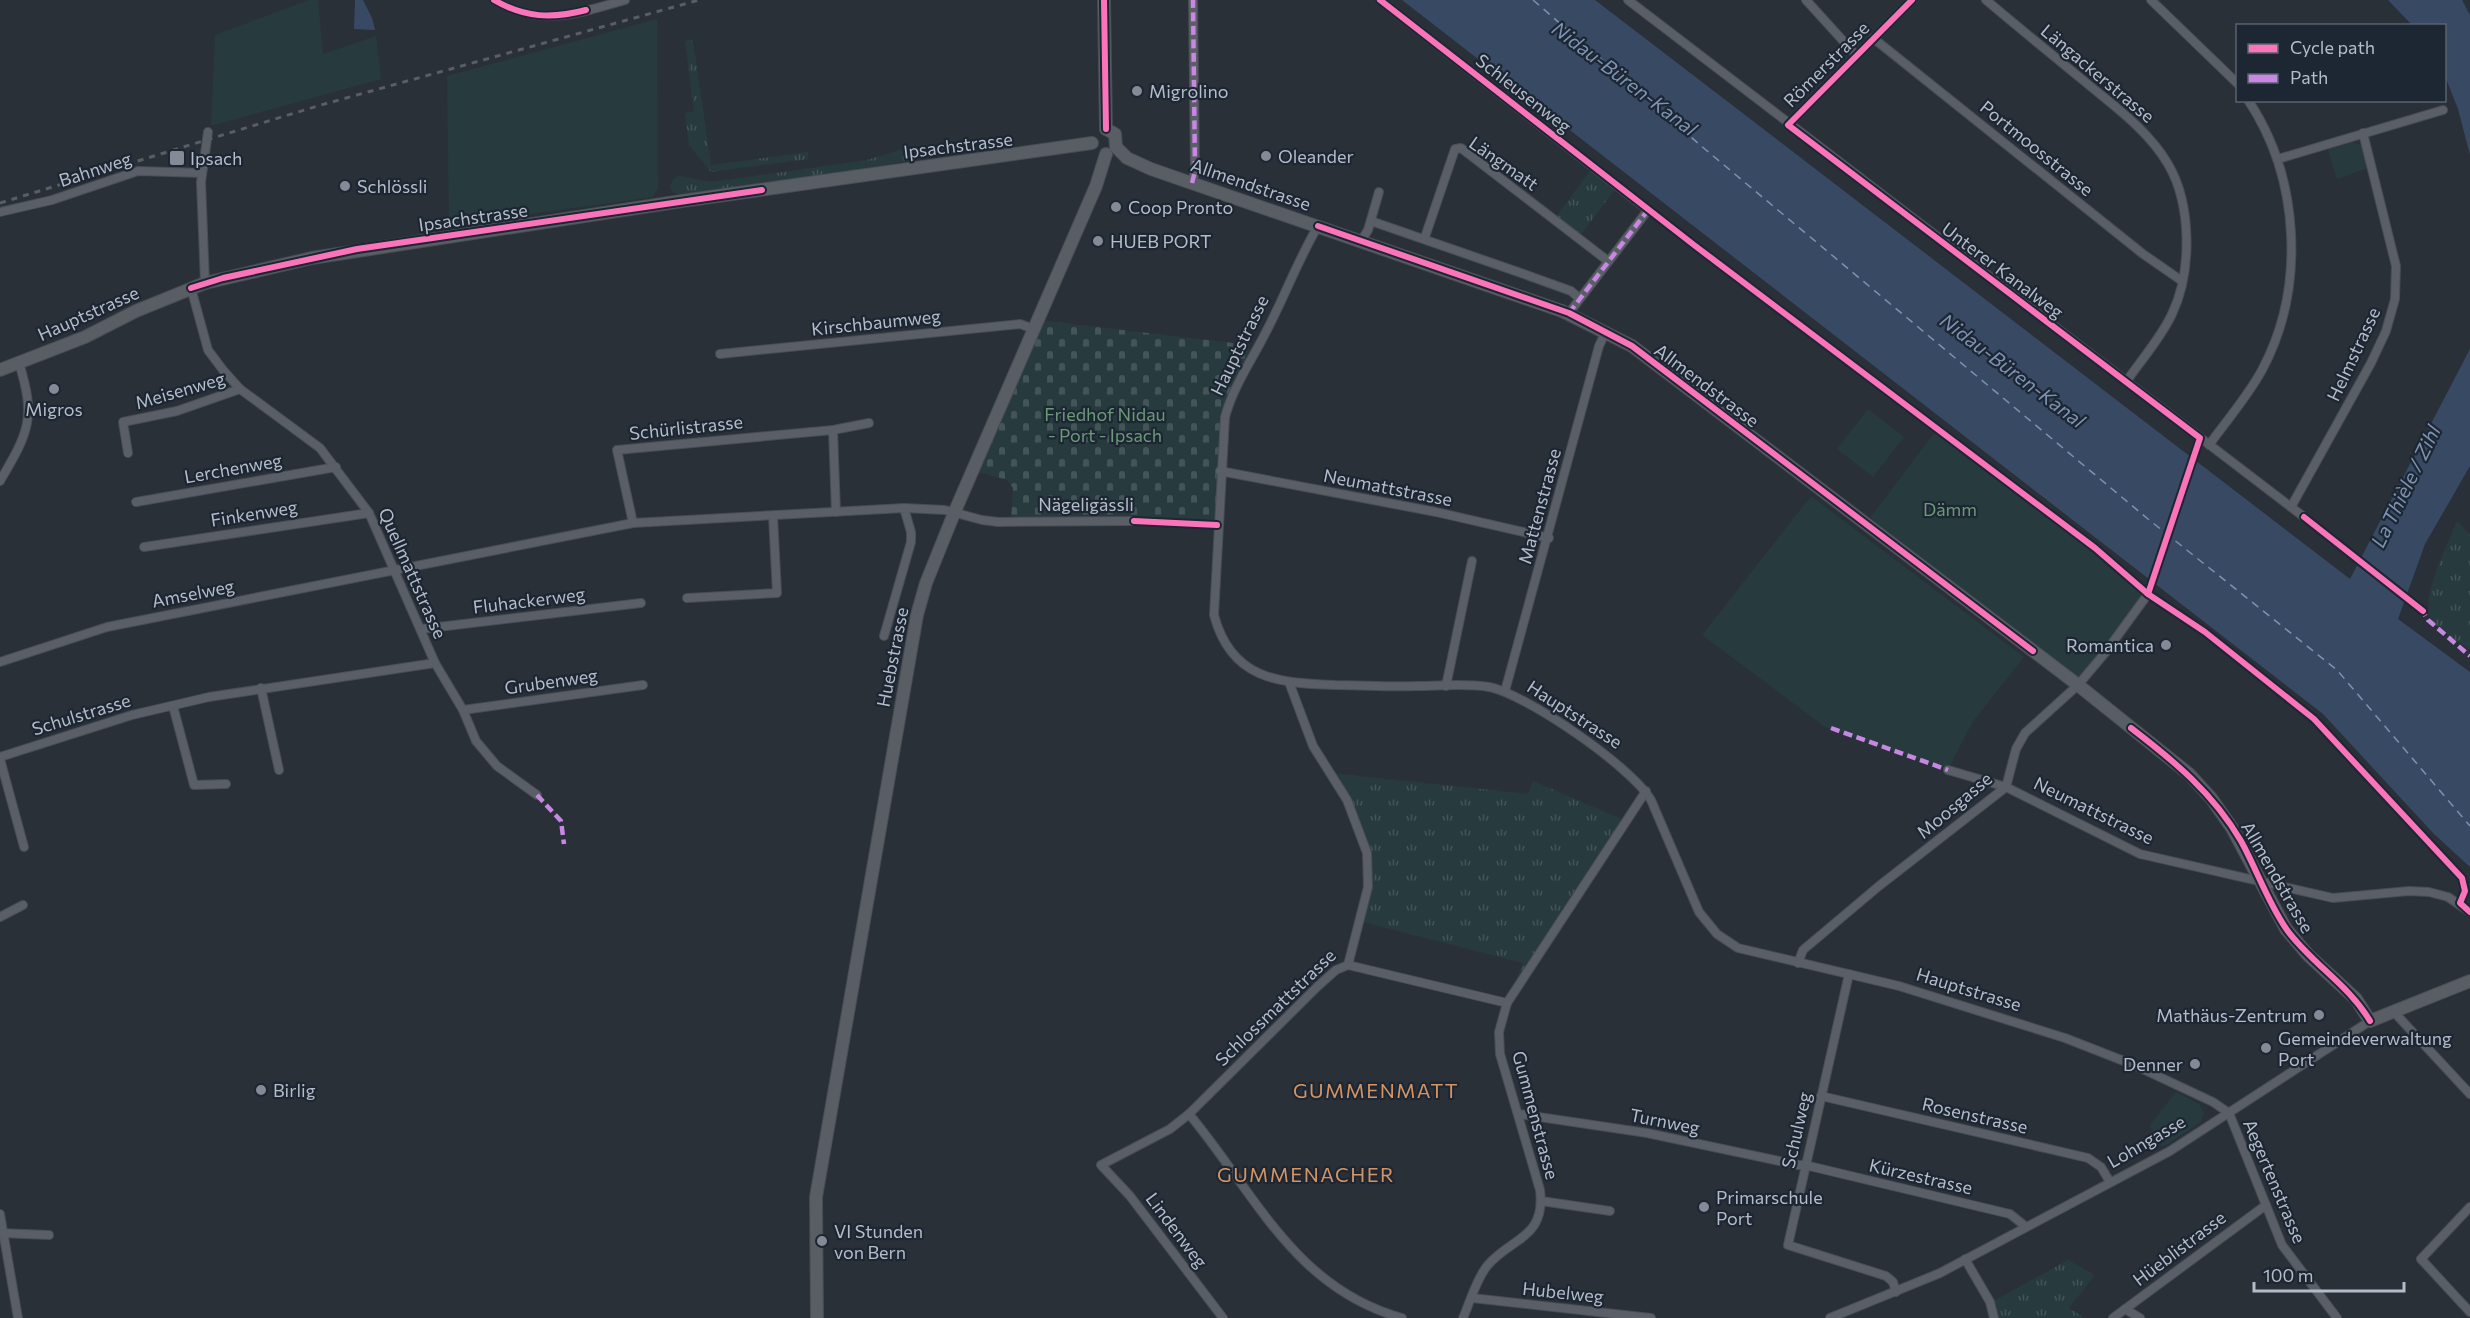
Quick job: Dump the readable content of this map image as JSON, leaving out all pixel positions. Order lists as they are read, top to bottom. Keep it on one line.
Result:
{"streets":{"main road":["Ipsachstrasse","Allmendstrasse","Hauptstrasse","Huebstrasse","Lohngasse"],"street":["Römerstrasse","Längackerstrasse","Schleusenweg","Portmoosstrasse","Längmatt","Bahnweg","Unterer Kanalweg","Kirschbaumweg","Helmstrasse","Meisenweg","Schürlistrasse","Lerchenweg","Neumattstrasse","Nägeligässli","Mattenstrasse","Finkenweg","Quellmattstrasse","Amselweg","Fluhackerweg","Grubenweg","Schulstrasse","Moosgasse","Schlossmattstrasse","Gummenstrasse","Rosenstrasse","Turnweg","Schulweg","Kürzestrasse","Aegertenstrasse","Lindenweg","Hüeblistrasse","Hubelweg"]},"crossings":[["Römerstrasse","Portmoosstrasse"],["Römerstrasse","Unterer Kanalweg"],["Längackerstrasse","Portmoosstrasse"],["Längackerstrasse","Unterer Kanalweg"],["Schleusenweg","Längmatt"],["Ipsachstrasse","Allmendstrasse"],["Ipsachstrasse","Hauptstrasse"],["Ipsachstrasse","Quellmattstrasse"],["Ipsachstrasse","Huebstrasse"],["Allmendstrasse","Hauptstrasse"],["Allmendstrasse","Neumattstrasse"],["Allmendstrasse","Mattenstrasse"],["Allmendstrasse","Huebstrasse"],["Allmendstrasse","Moosgasse"],["Allmendstrasse","Lohngasse"],["Unterer Kanalweg","Helmstrasse"],["Hauptstrasse","Neumattstrasse"],["Hauptstrasse","Mattenstrasse"],["Hauptstrasse","Quellmattstrasse"],["Hauptstrasse","Moosgasse"],["Hauptstrasse","Schlossmattstrasse"],["Hauptstrasse","Gummenstrasse"],["Hauptstrasse","Schulweg"],["Hauptstrasse","Lohngasse"],["Hauptstrasse","Aegertenstrasse"],["Kirschbaumweg","Huebstrasse"],["Meisenweg","Quellmattstrasse"],["Lerchenweg","Quellmattstrasse"],["Neumattstrasse","Mattenstrasse"],["Neumattstrasse","Moosgasse"],["Nägeligässli","Huebstrasse"],["Finkenweg","Quellmattstrasse"],["Quellmattstrasse","Amselweg"],["Quellmattstrasse","Fluhackerweg"],["Quellmattstrasse","Grubenweg"],["Quellmattstrasse","Schulstrasse"],["Schlossmattstrasse","Lindenweg"],["Gummenstrasse","Turnweg"],["Gummenstrasse","Hubelweg"],["Rosenstrasse","Schulweg"],["Rosenstrasse","Lohngasse"],["Turnweg","Schulweg"],["Turnweg","Kürzestrasse"],["Schulweg","Lohngasse"],["Schulweg","Kürzestrasse"],["Lohngasse","Kürzestrasse"],["Lohngasse","Aegertenstrasse"],["Aegertenstrasse","Hüeblistrasse"]],"districts":["GUMMENMATT","GUMMENACHER"],"water":["Nidau-Büren-Kanal","La Thièle / Zihl"],"parks":["Friedhof Nidau - Port - Ipsach","Dämm"],"places":{"other":["Migrolino","Oleander","Schlössli","Coop Pronto","HUEB PORT","Migros","Romantica","Mathäus-Zentrum","Gemeindeverwaltung Port","Denner","Birlig","Primarschule Port","VI Stunden von Bern"],"transit":["Ipsach"]},"legend":["Cycle path","Path"],"scale_bar":"100 m"}
